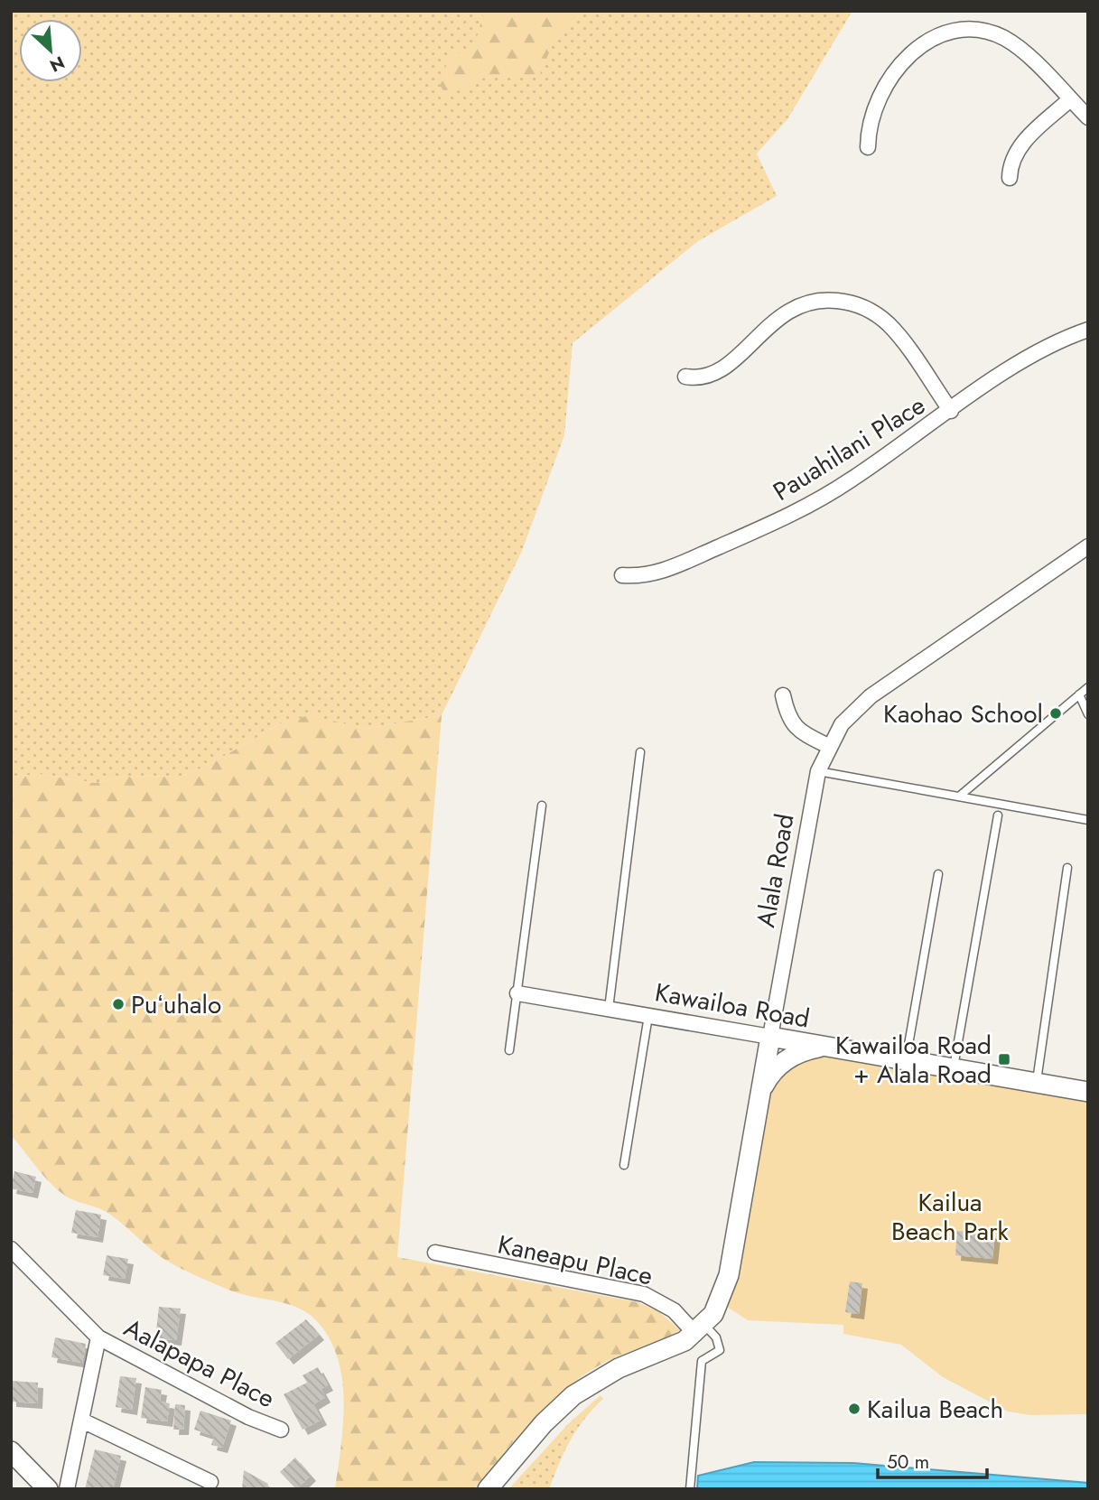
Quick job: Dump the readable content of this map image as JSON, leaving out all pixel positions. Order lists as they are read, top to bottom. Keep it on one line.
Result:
{"streets":{"street":["Pauahilani Place","Alala Road","Kawailoa Road","Kaneapu Place","Aalapapa Place"]},"crossings":[["Alala Road","Kawailoa Road"],["Alala Road","Kaneapu Place"]],"parks":["Kailua Beach Park"],"places":{"other":["Kaohao School","Puʻuhalo","Kailua Beach"],"transit":["Kawailoa Road + Alala Road"]},"scale_bar":"50 m","north":"bottom right"}
